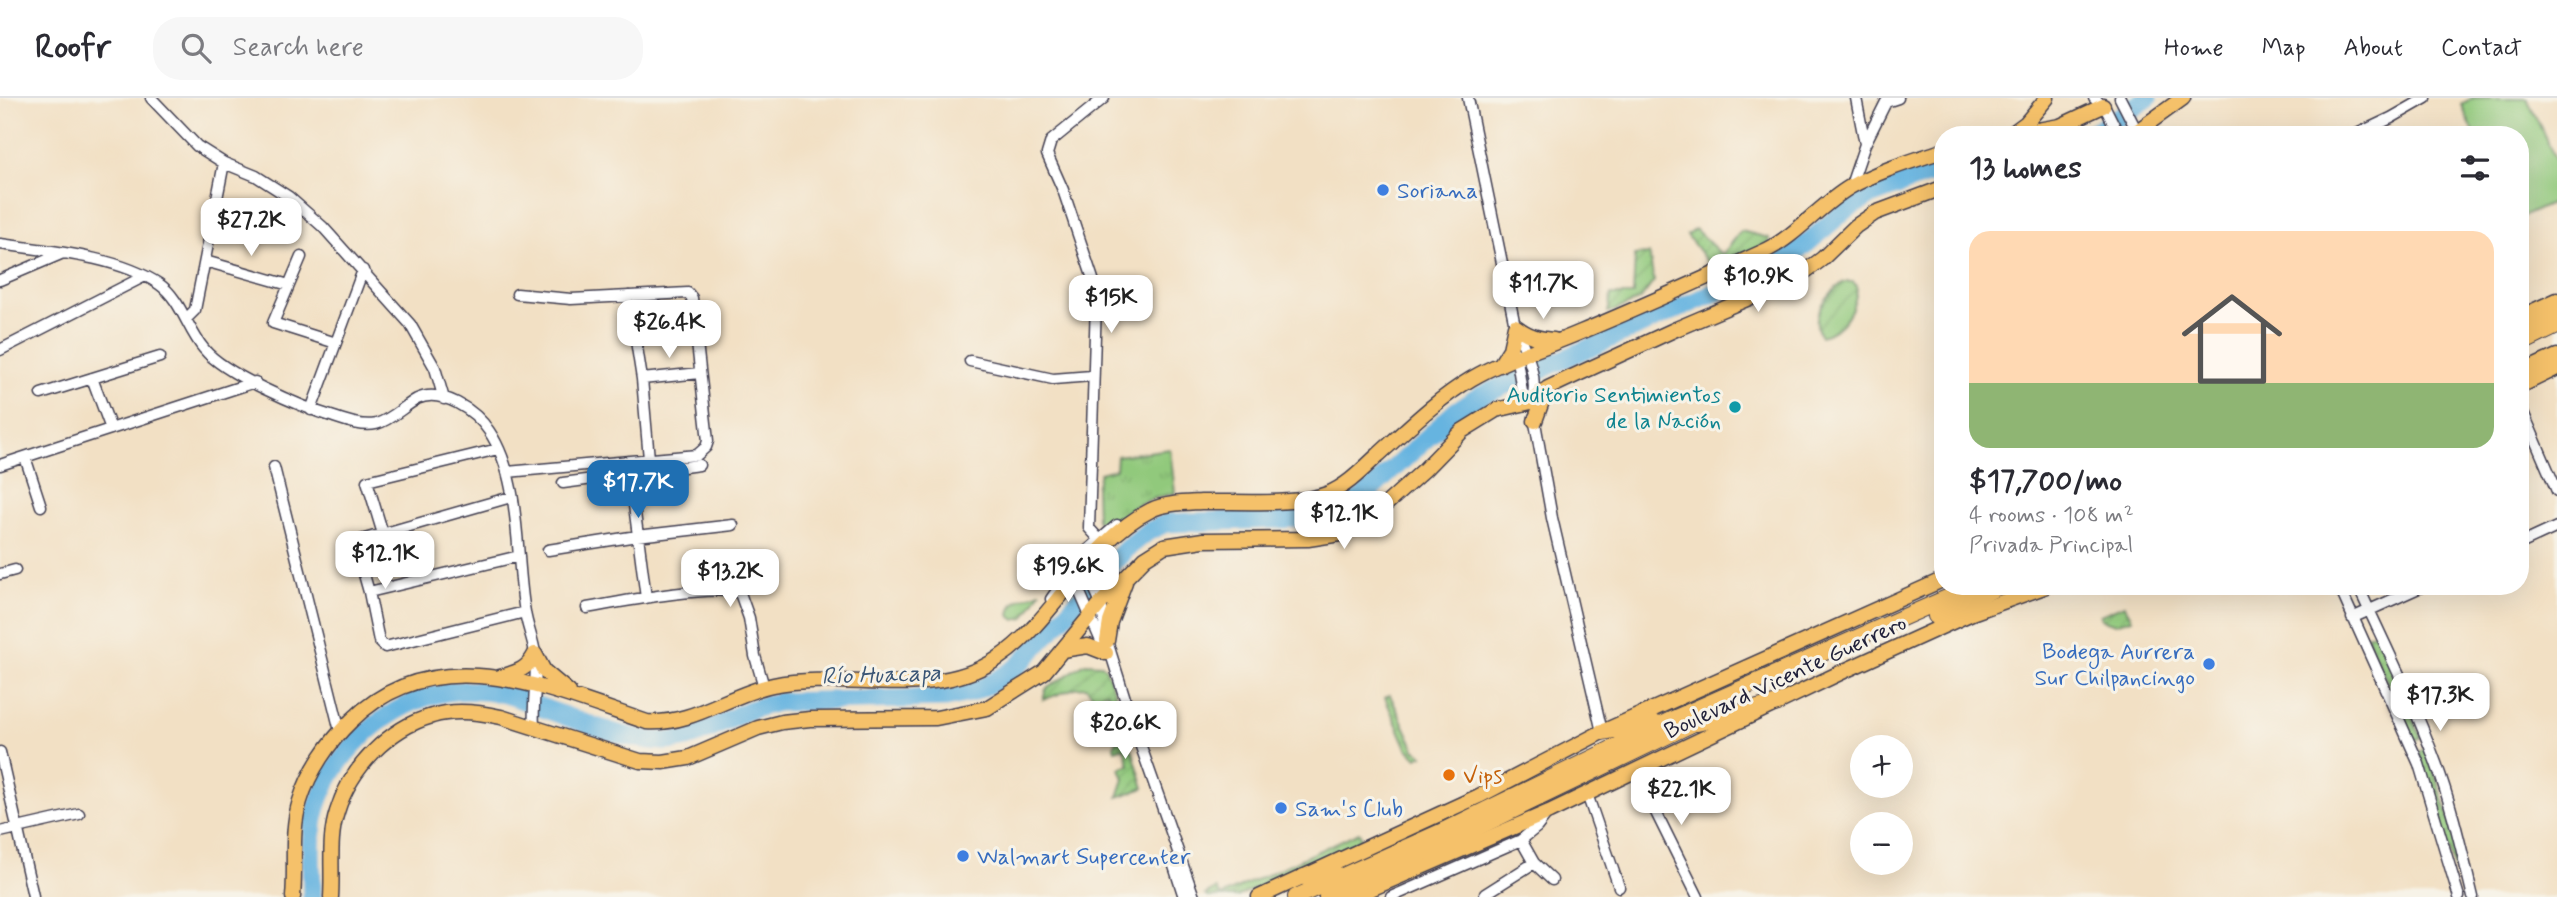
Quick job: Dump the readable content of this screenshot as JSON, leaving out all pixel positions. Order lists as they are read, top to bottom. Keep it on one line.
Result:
{"streets":{"highway":["Boulevard Vicente Guerrero"]},"water":["Río Huacapa"],"places":["Soriana","Auditorio Sentimientos de la Nación","Bodega Aurrera Sur Chilpancingo","Vips","Sam's Club","Walmart Supercenter"],"page":{"header":"Roofr","search":"Search here","nav":["Home","Map","About","Contact"],"heading":"13 homes","price":["$27.2K","$10.9K","$11.7K","$15K","$26.4K","$17.7K","$12.1K","$12.1K","$19.6K","$13.2K","$17.3K","$20.6K","$22.1K"],"list":[{"name":"$17,700/mo","note":"4 rooms · 108 m² · Privada Principal"}],"map_buttons":["+","−"]}}
